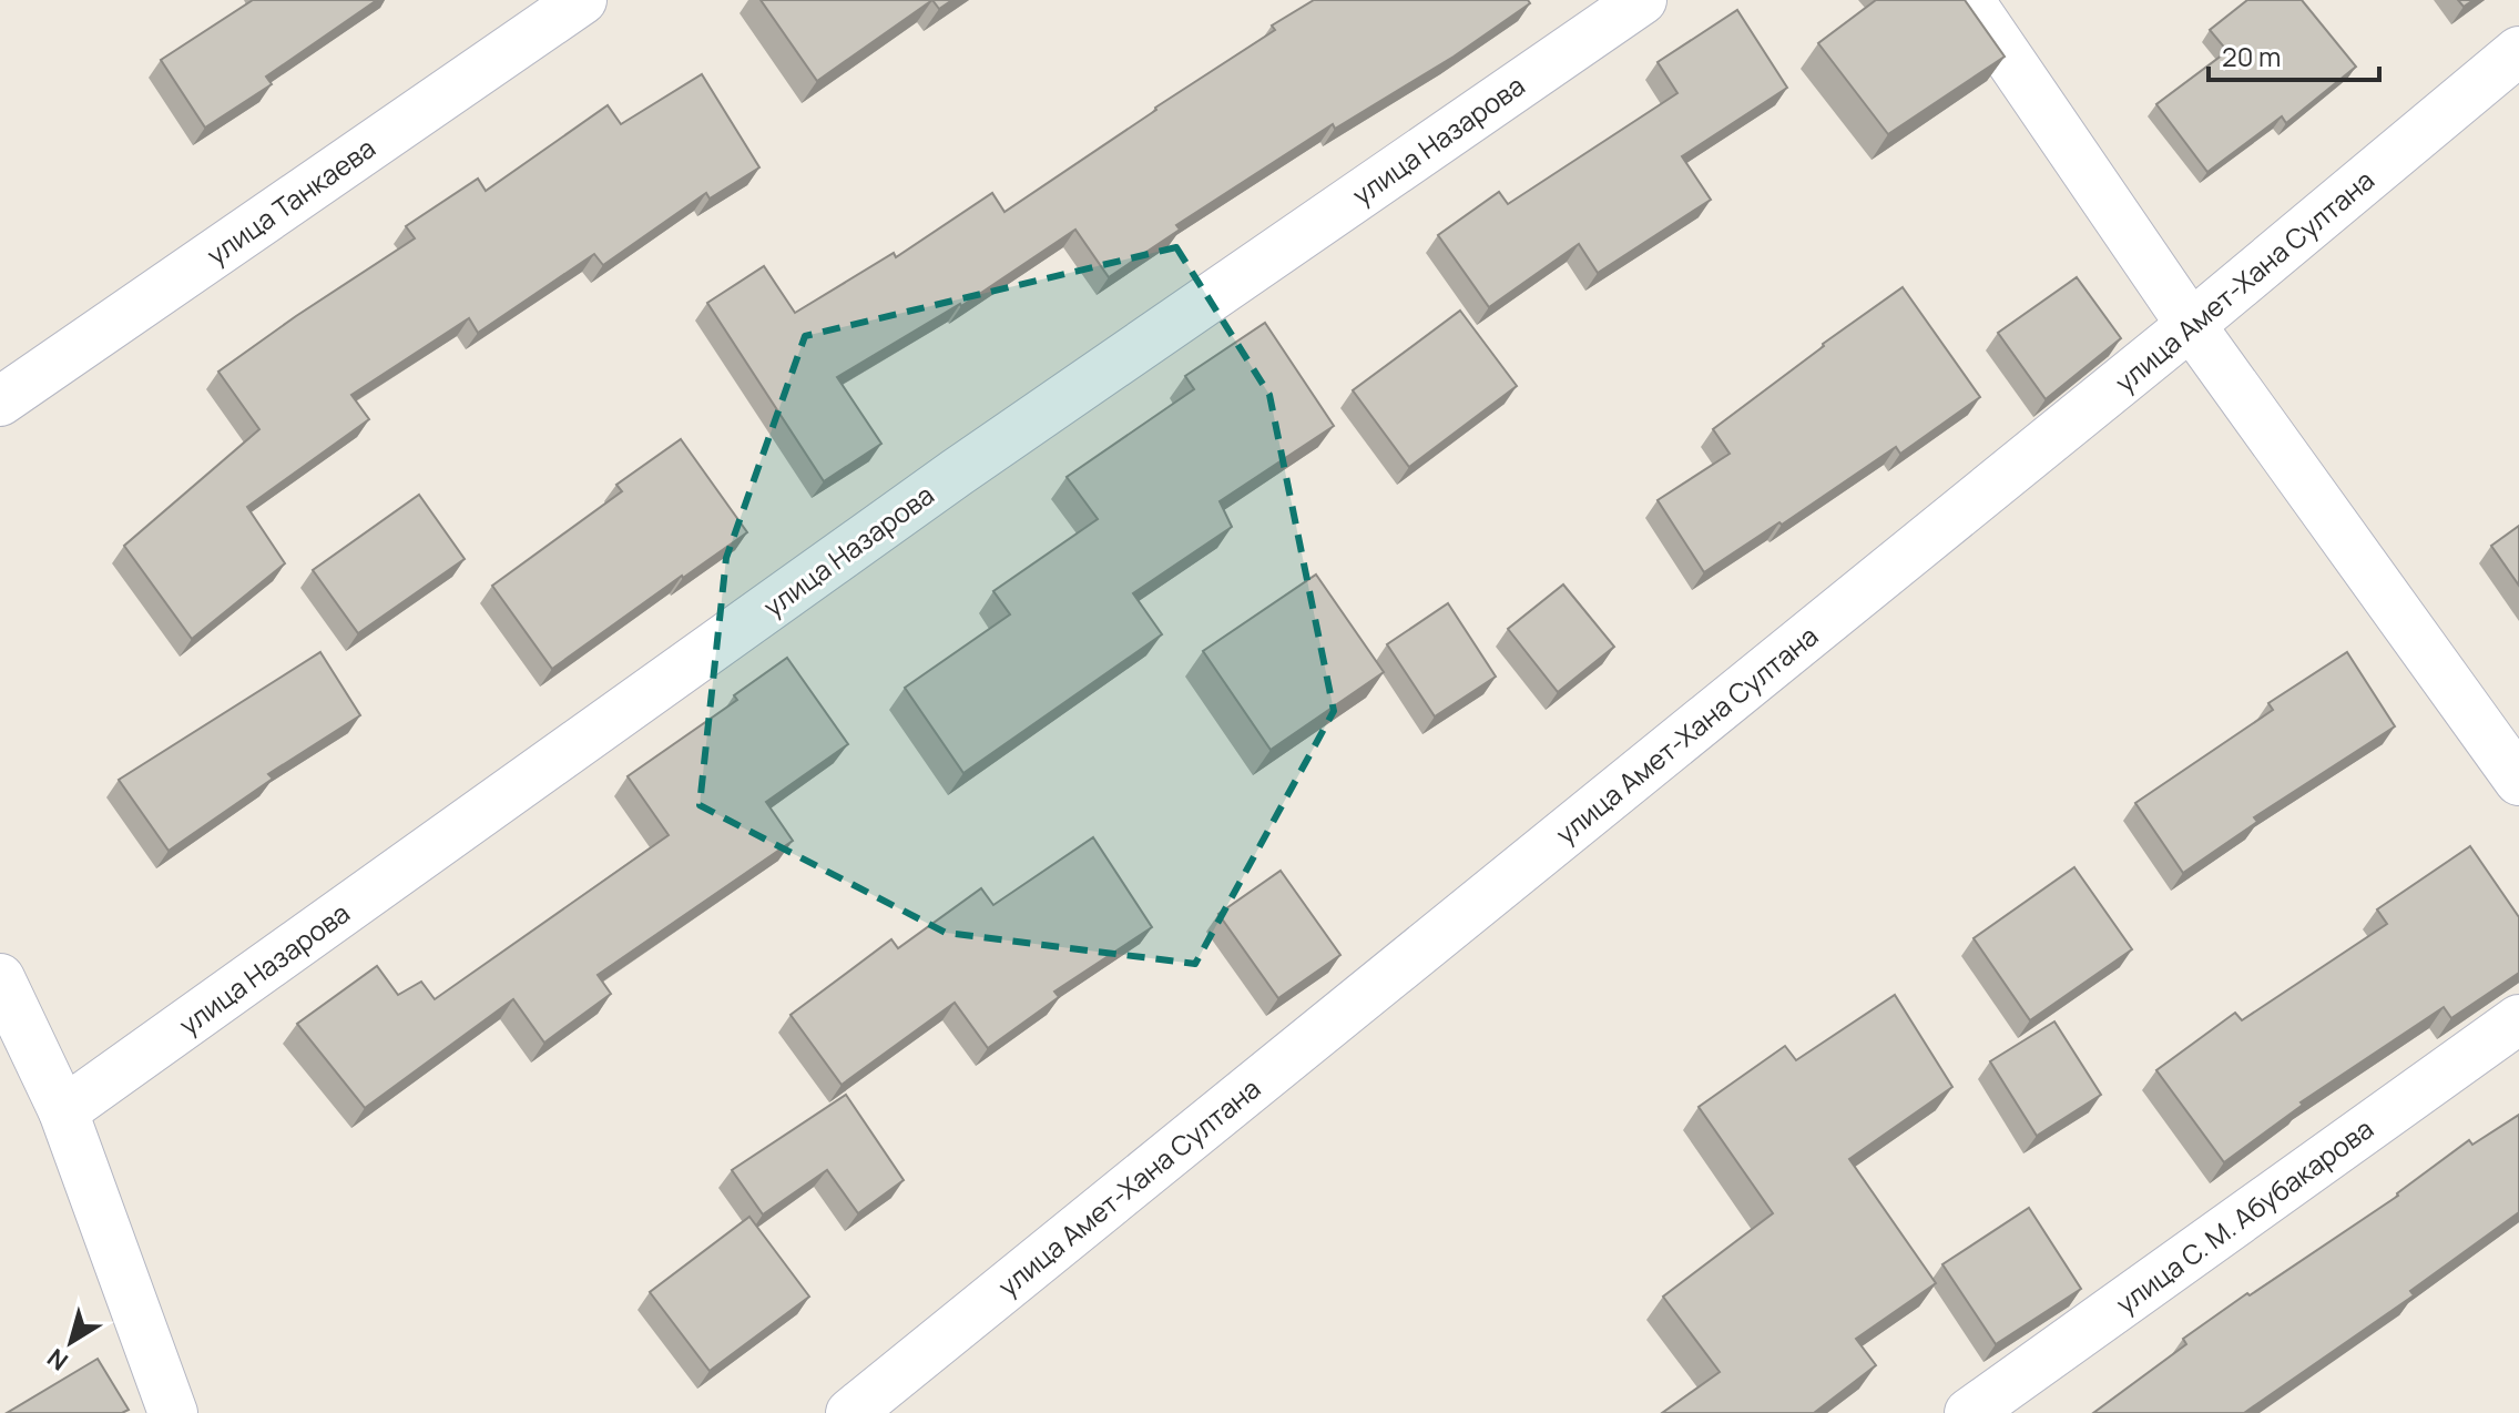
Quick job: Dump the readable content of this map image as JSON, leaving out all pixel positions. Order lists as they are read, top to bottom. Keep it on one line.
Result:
{"streets":{"street":["улица Назарова","улица Танкаева","улица Амет-Хана Султана","улица С. М. Абубакарова"]},"scale_bar":"20 m","north":"bottom left"}
